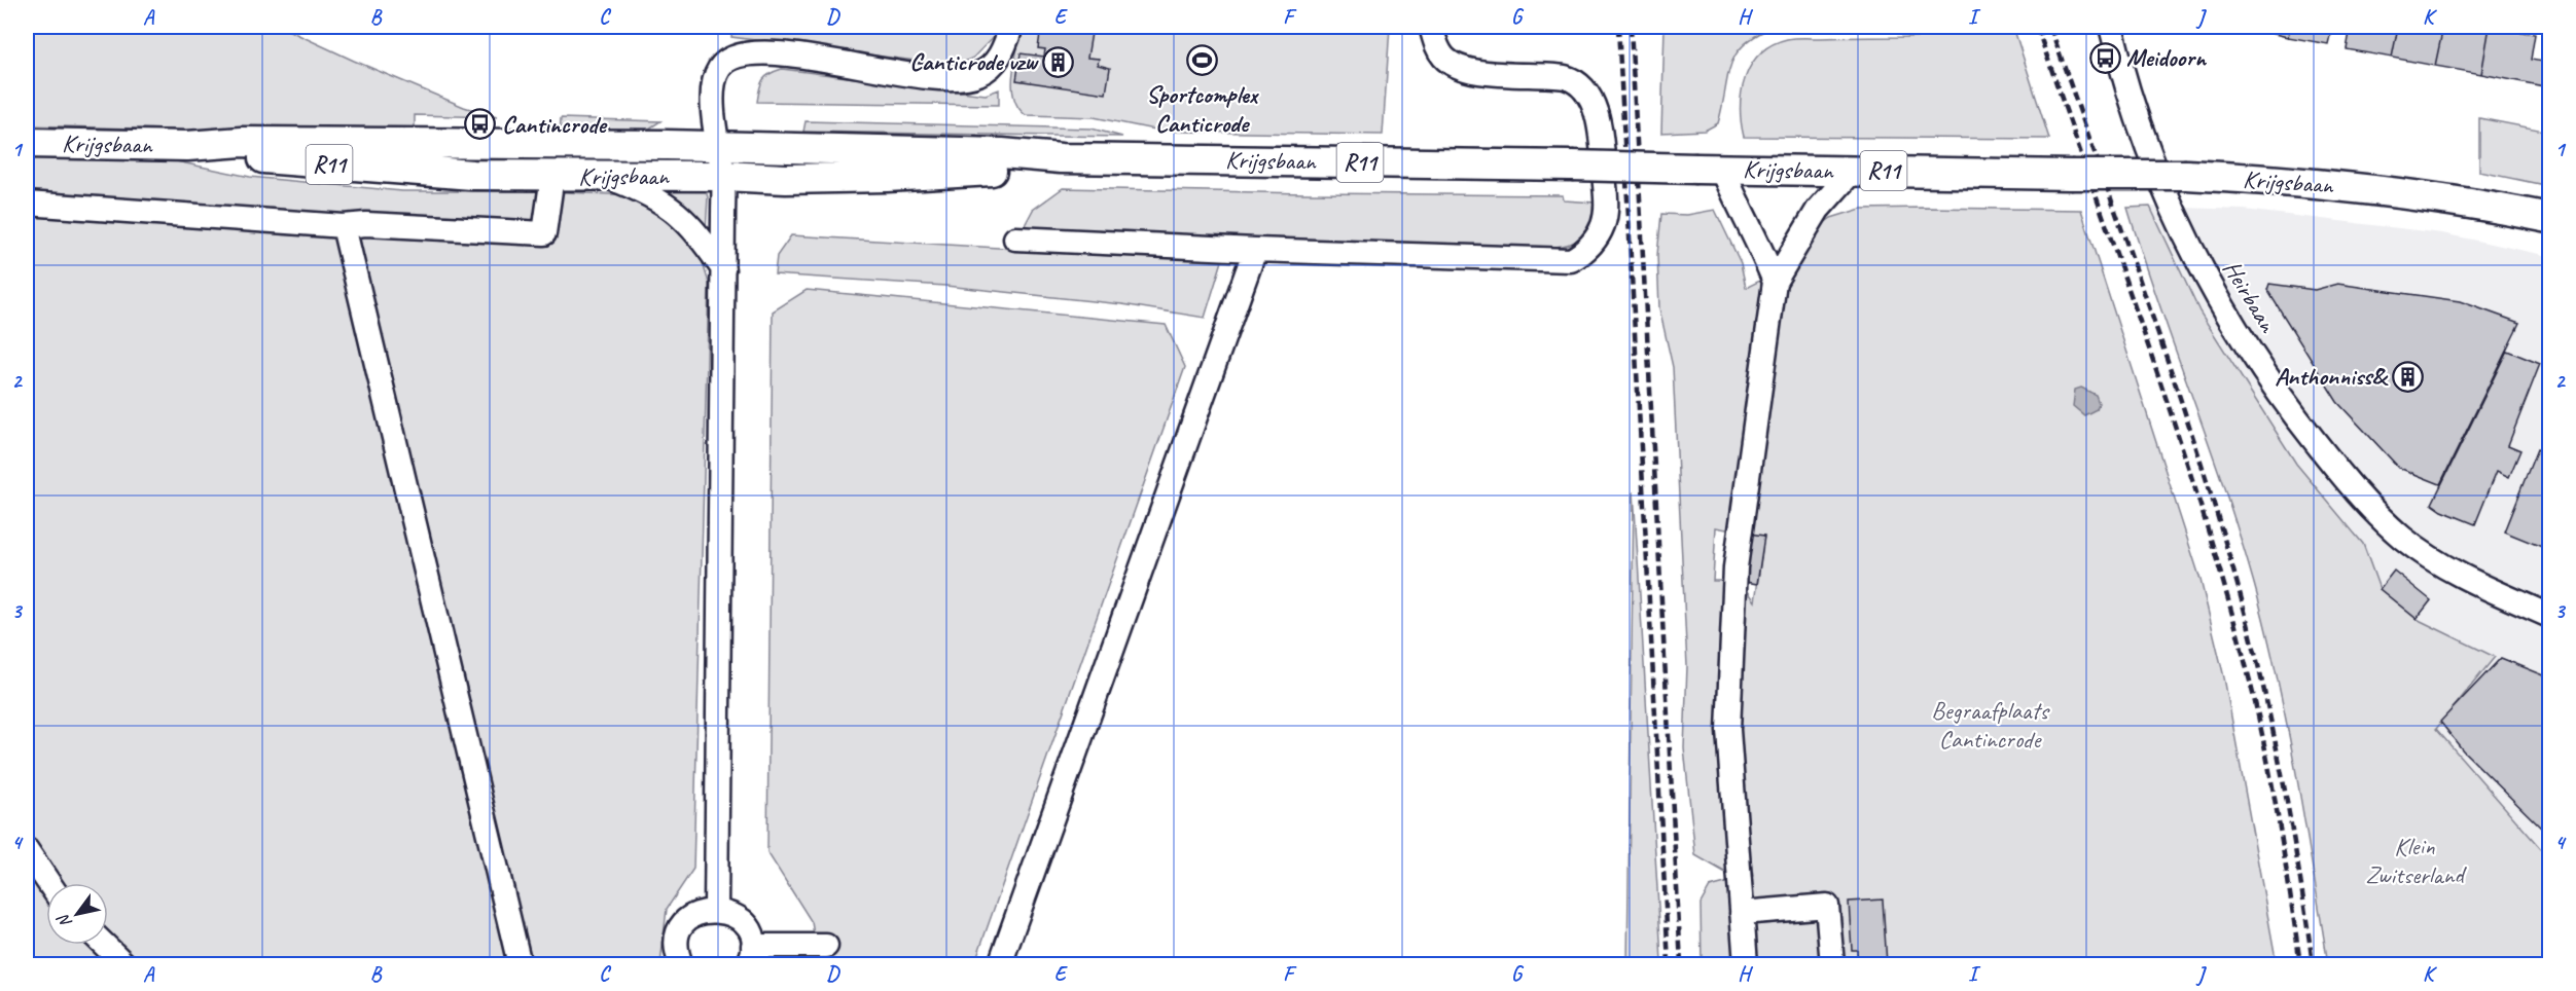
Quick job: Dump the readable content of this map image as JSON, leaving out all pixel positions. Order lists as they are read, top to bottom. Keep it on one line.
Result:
{"streets":{"main road":["Krijgsbaan","R11"],"street":["Heirbaan"]},"parks":["Begraafplaats Cantincrode","Klein Zwitserland"],"places":{"bus stop":["Meidoorn","Cantincrode"],"sports":["Sportcomplex Canticrode"],"building":["Canticrode vzw","Anthonniss&"]},"north":"bottom left","grid":{"columns":["A","B","C","D","E","F","G","H","I","J","K"],"rows":["1","2","3","4"]}}
